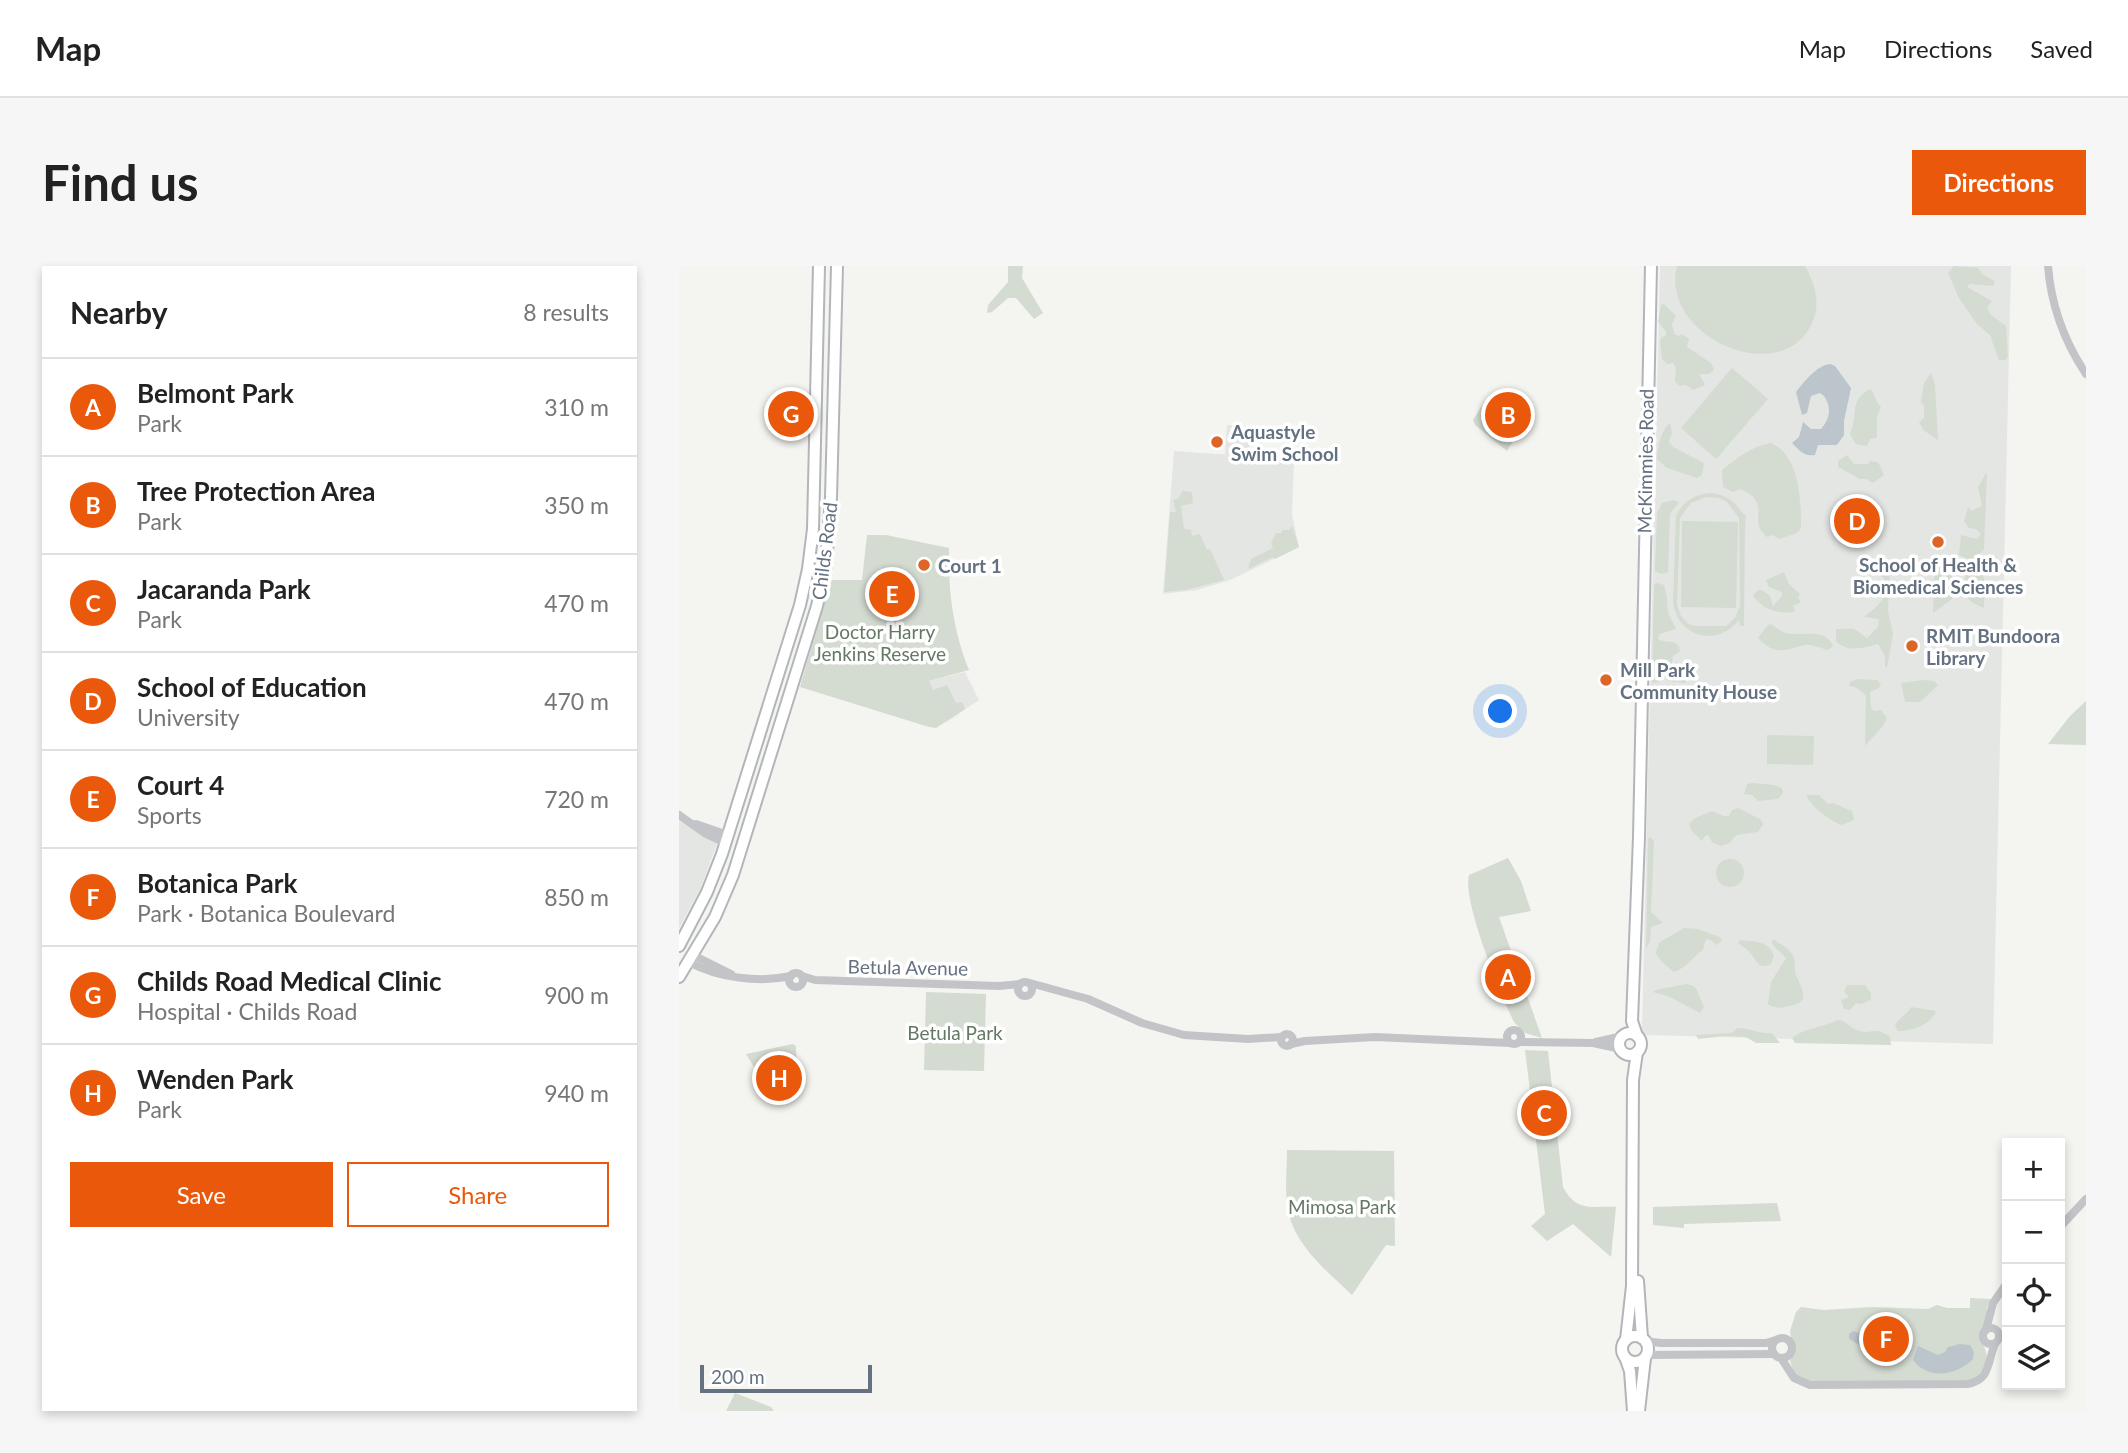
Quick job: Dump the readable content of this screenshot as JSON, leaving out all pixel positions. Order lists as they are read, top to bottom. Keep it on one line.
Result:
{"streets":{"main road":["McKimmies Road","Childs Road"],"street":["Betula Avenue"]},"crossings":[["McKimmies Road","Betula Avenue"],["Childs Road","Betula Avenue"]],"parks":["Doctor Harry Jenkins Reserve","Betula Park","Mimosa Park"],"places":["Aquastyle Swim School","School of Health & Biomedical Sciences","Court 1","RMIT Bundoora Library","Mill Park Community House"],"scale_bar":"200 m","page":{"header":"Map","nav":["Map","Directions","Saved"],"buttons":["Directions",["Save","Share"]],"title":"Find us","heading":["Nearby","8 results"],"list":[{"mark":"A","name":"Belmont Park","note":"Park","value":"310 m"},{"mark":"B","name":"Tree Protection Area","note":"Park","value":"350 m"},{"mark":"C","name":"Jacaranda Park","note":"Park","value":"470 m"},{"mark":"D","name":"School of Education","note":"University","value":"470 m"},{"mark":"E","name":"Court 4","note":"Sports","value":"720 m"},{"mark":"F","name":"Botanica Park","note":"Park · Botanica Boulevard","value":"850 m"},{"mark":"G","name":"Childs Road Medical Clinic","note":"Hospital · Childs Road","value":"900 m"},{"mark":"H","name":"Wenden Park","note":"Park","value":"940 m"}],"pins":["G","B","D","E","A","H","C","F"],"map_buttons":["+","−"],"scale":"200 m"}}
